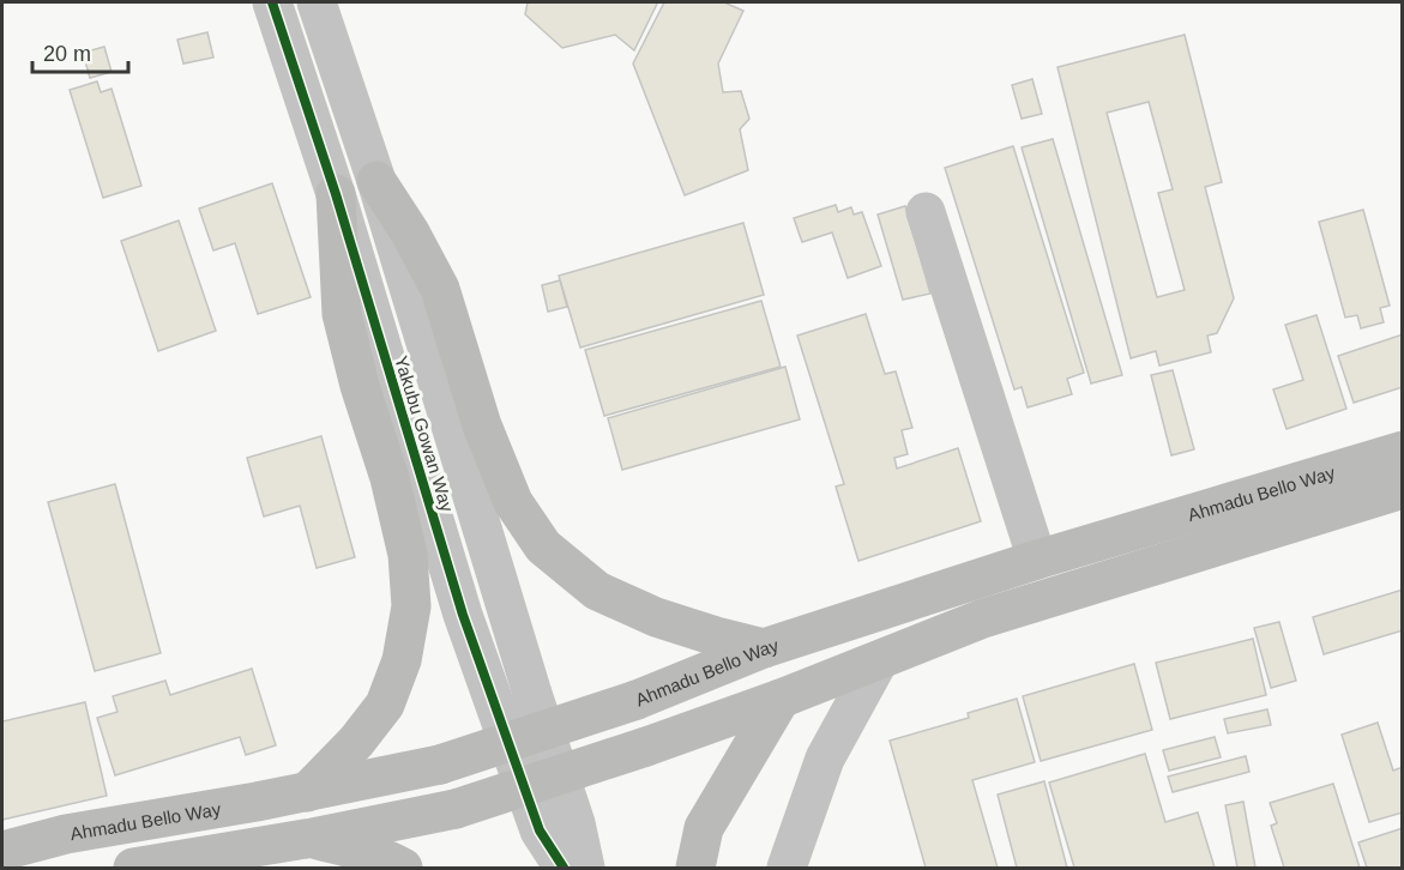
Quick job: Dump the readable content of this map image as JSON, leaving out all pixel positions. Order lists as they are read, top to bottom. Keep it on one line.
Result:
{"streets":{"main road":["Ahmadu Bello Way"],"street":["Yakubu Gowan Way"]},"scale_bar":"20 m"}
